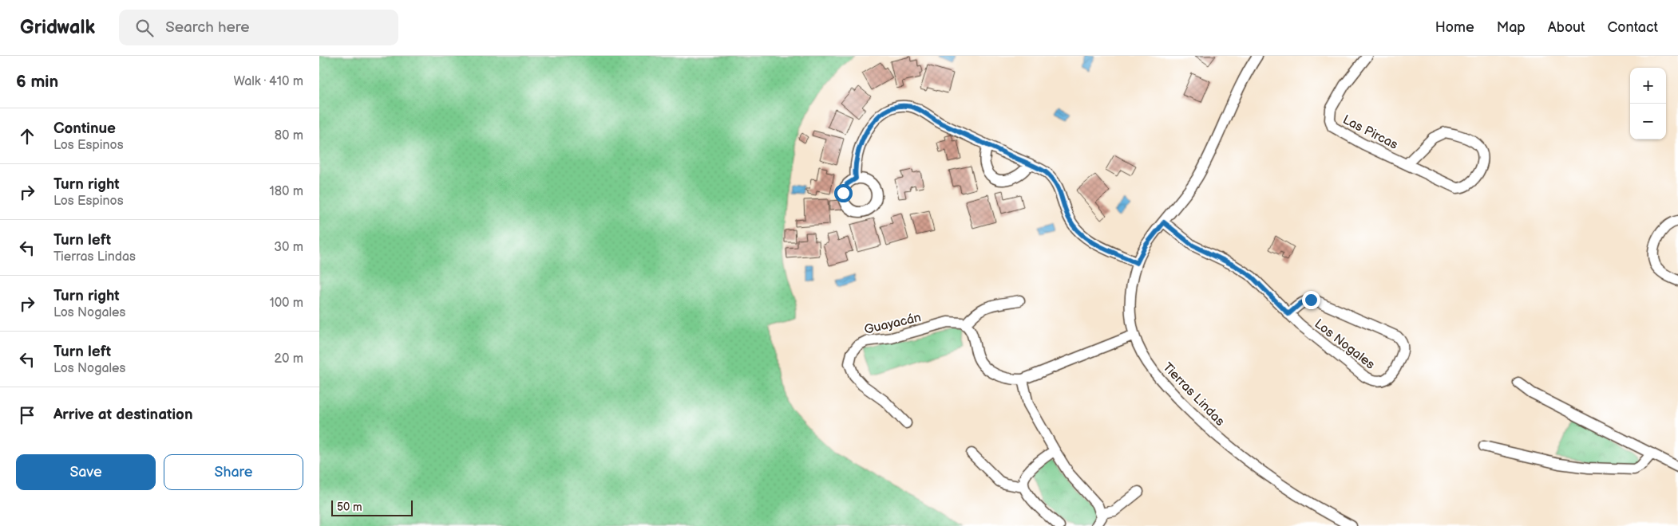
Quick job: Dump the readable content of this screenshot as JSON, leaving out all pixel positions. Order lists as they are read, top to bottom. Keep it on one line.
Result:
{"streets":{"street":["Las Pircas","Guayacán","Los Nogales","Tierras Lindas"]},"crossings":[["Los Nogales","Tierras Lindas"]],"scale_bar":"50 m","page":{"header":"Gridwalk","search":"Search here","nav":["Home","Map","About","Contact"],"heading":["6 min","Walk · 410 m"],"map_buttons":["+","−"],"list":[["Continue","Los Espinos","80 m"],["Turn right","Los Espinos","180 m"],["Turn left","Tierras Lindas","30 m"],["Turn right","Los Nogales","100 m"],["Turn left","Los Nogales","20 m"],"Arrive at destination"],"buttons":["Save","Share"],"scale":"50 m"}}
